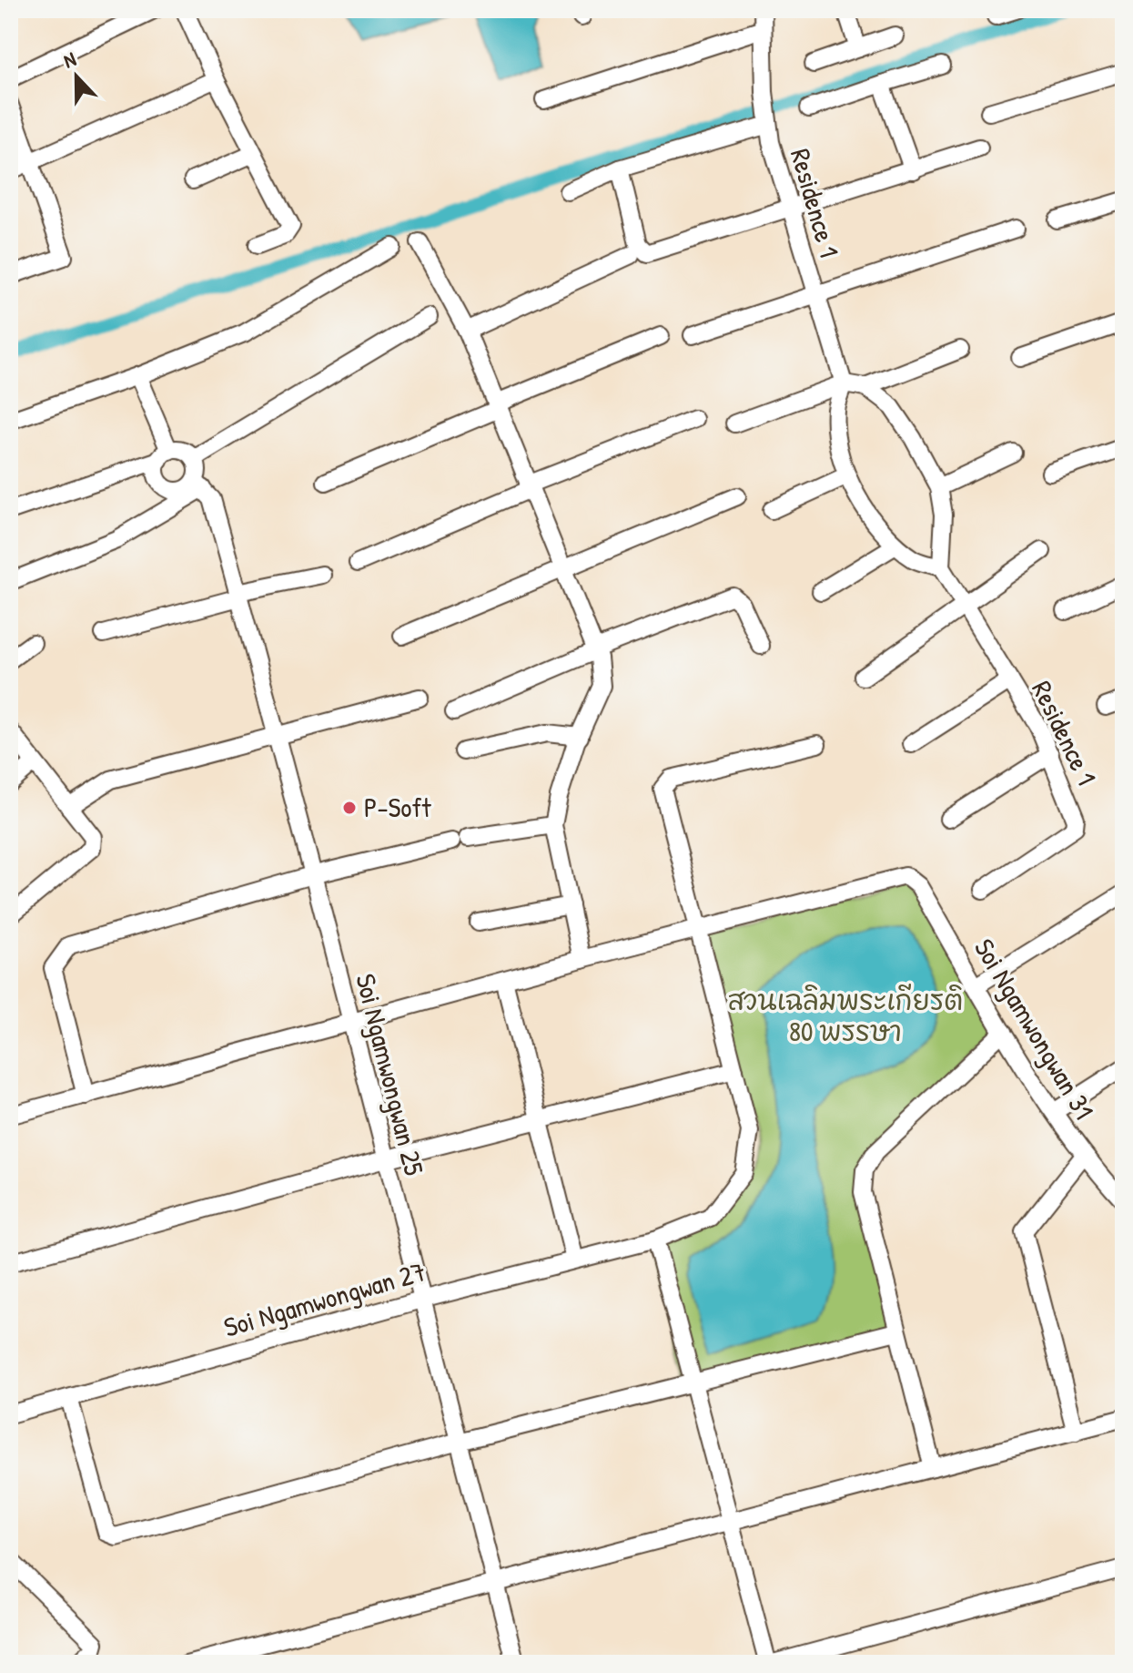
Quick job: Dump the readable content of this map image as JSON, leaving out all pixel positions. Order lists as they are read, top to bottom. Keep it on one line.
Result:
{"streets":{"street":["Residence 1","Soi Ngamwongwan 31","Soi Ngamwongwan 25","Soi Ngamwongwan 27"]},"crossings":[["Soi Ngamwongwan 31","Soi Ngamwongwan 27"],["Soi Ngamwongwan 25","Soi Ngamwongwan 27"]],"parks":["สวนเฉลิมพระเกียรติ 80 พรรษา"],"places":["P-Soft"],"north":"top"}
